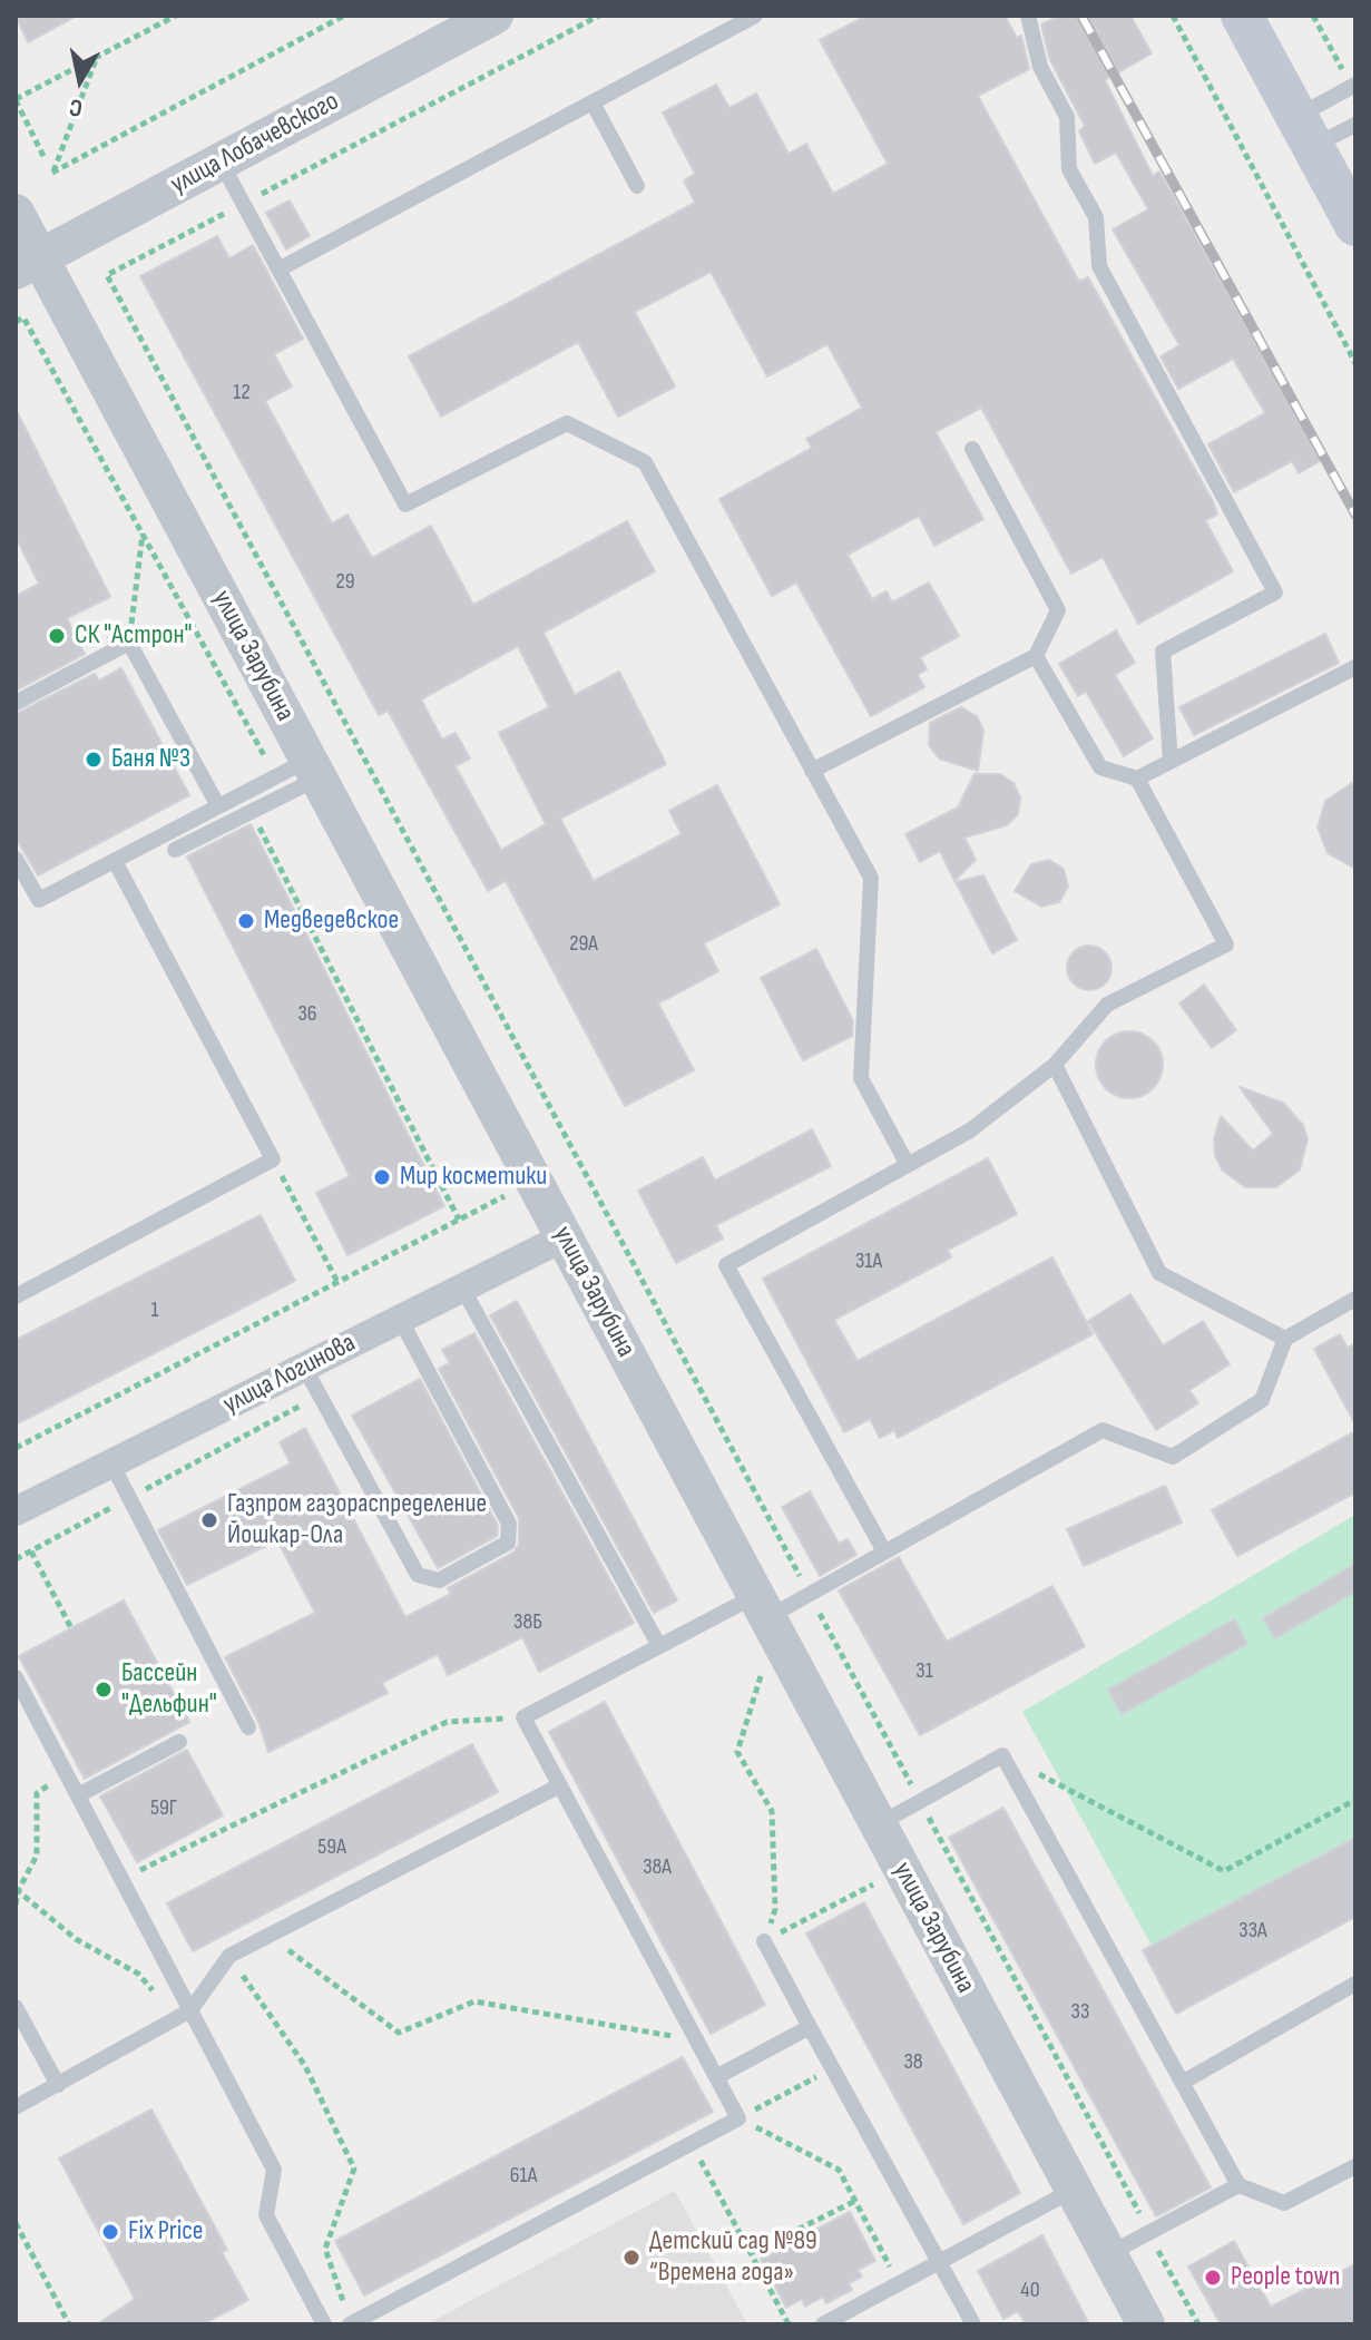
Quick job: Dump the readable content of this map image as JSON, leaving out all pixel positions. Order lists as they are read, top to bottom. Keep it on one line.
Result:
{"streets":{"street":["улица Лобачевского","улица Зарубина","улица Логинова"]},"crossings":[["улица Лобачевского","улица Зарубина"],["улица Зарубина","улица Логинова"]],"places":["СК \"Астрон\"","Баня №3","Медведевское","Мир косметики","Газпром газораспределение Йошкар-Ола","Бассейн \"Дельфин\"","Fix Price","Детский сад №89 “Времена года»","People town"],"house_numbers":["12","29","29А","36","31А","1","38Б","31","59Г","59А","38А","33А","33","38","61А","40"],"north":"bottom"}
